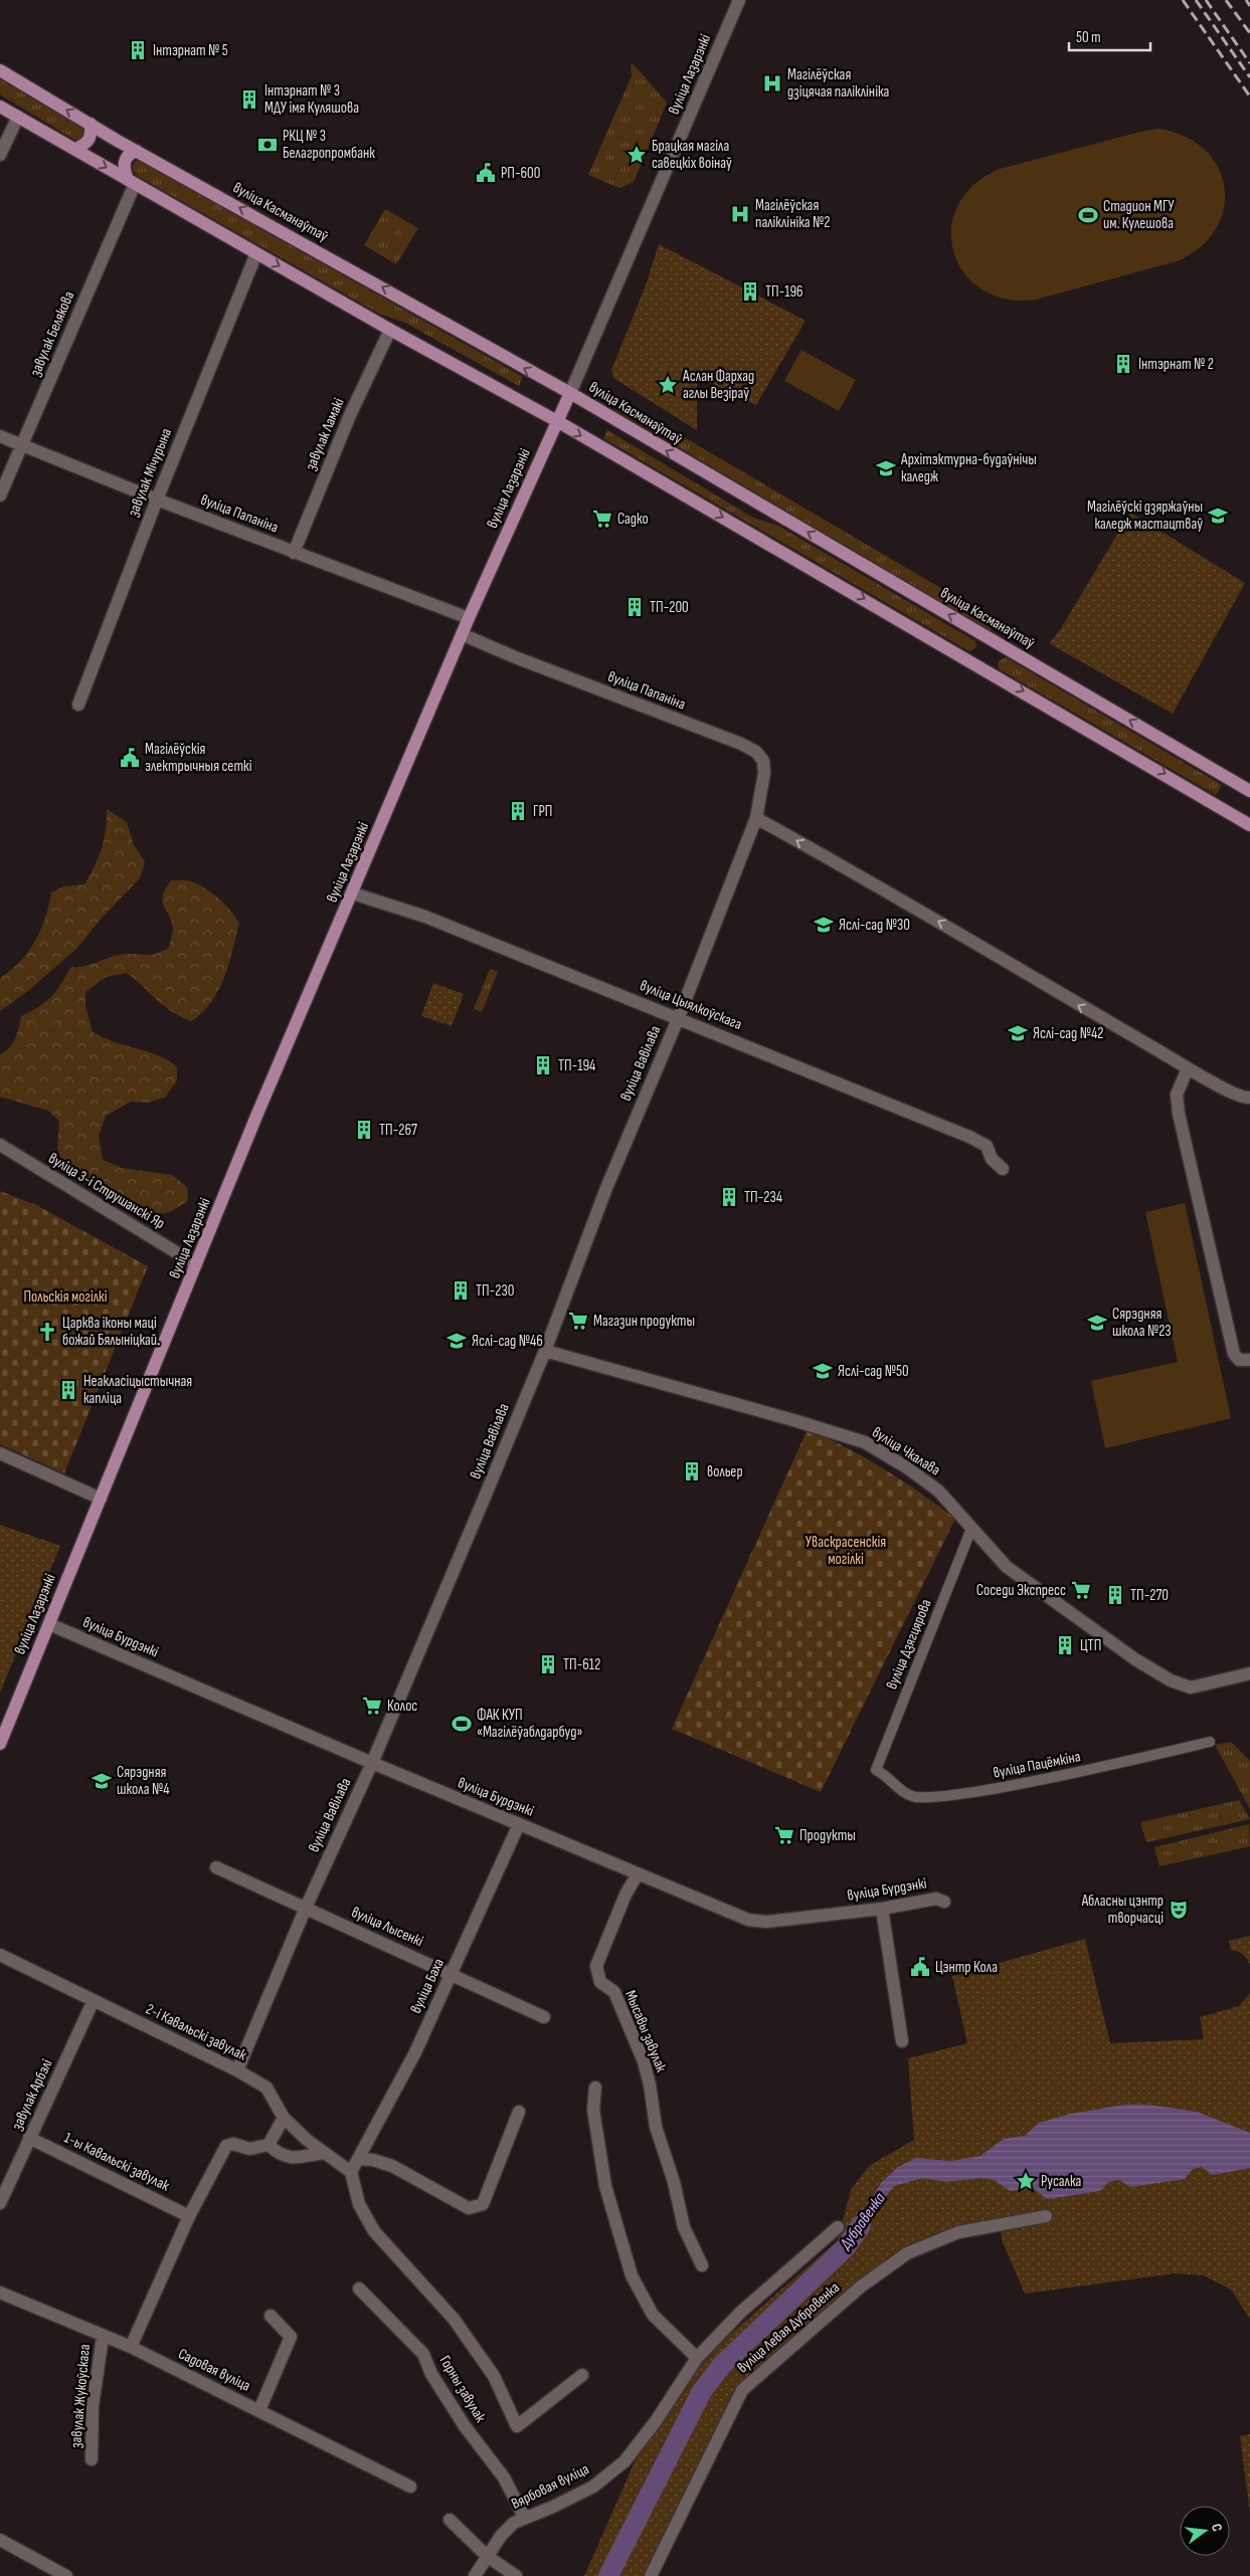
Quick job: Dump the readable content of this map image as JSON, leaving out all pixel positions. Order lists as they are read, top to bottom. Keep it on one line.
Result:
{"streets":{"main road":["вуліца Лазарэнкі","вуліца Касманаўтаў"],"street":["завулак Белякова","завулак Ламакі","завулак Мічурына","вуліца Папаніна","вуліца Цыялкоўскага","вуліца Вавілава","вуліца 3-і Струшанскі Яр","вуліца Чкалава","вуліца Бурдэнкі","вуліца Дзягцярова","вуліца Пацёмкіна","вуліца Лысенкі","вуліца Баха","Мысавы завулак","2-і Кавальскі завулак","завулак Арбэлі","1-ы Кавальскі завулак","вуліца Левая Дубровенка","Садовая вуліца","Горны завулак","завулак Жукоўскага","Вярбовая вуліца"]},"crossings":[["вуліца Лазарэнкі","вуліца Касманаўтаў"],["вуліца Лазарэнкі","вуліца Папаніна"],["вуліца Лазарэнкі","вуліца Цыялкоўскага"],["вуліца Лазарэнкі","вуліца 3-і Струшанскі Яр"],["вуліца Лазарэнкі","вуліца Бурдэнкі"],["завулак Белякова","вуліца Папаніна"],["завулак Ламакі","вуліца Папаніна"],["завулак Мічурына","вуліца Папаніна"],["вуліца Папаніна","вуліца Вавілава"],["вуліца Цыялкоўскага","вуліца Вавілава"],["вуліца Вавілава","вуліца Чкалава"],["вуліца Вавілава","вуліца Бурдэнкі"],["вуліца Вавілава","вуліца Лысенкі"],["вуліца Вавілава","2-і Кавальскі завулак"],["вуліца Чкалава","вуліца Дзягцярова"],["вуліца Бурдэнкі","вуліца Баха"],["вуліца Бурдэнкі","Мысавы завулак"],["вуліца Дзягцярова","вуліца Пацёмкіна"],["вуліца Лысенкі","вуліца Баха"],["2-і Кавальскі завулак","завулак Арбэлі"],["завулак Арбэлі","1-ы Кавальскі завулак"],["Садовая вуліца","завулак Жукоўскага"],["Горны завулак","Вярбовая вуліца"]],"water":["Дубравенка"],"parks":["Польскія могілкі","Уваскрасенскія могілкі"],"places":{"building":["Інтэрнат № 5","Інтэрнат № 3 МДУ імя Куляшова","ТП-196","Інтэрнат № 2","ТП-200","ГРП","ТП-194","ТП-267","ТП-234","ТП-230","Неакласіцыстычная капліца","вольер","ТП-270","ЦТП","ТП-612"],"hospital":["Магілёўская дзіцячая паліклініка","Магілёўская паліклініка №2"],"bank":["РКЦ № 3 Белагропромбанк"],"place":["Брацкая магіла савецкіх воінаў","Аслан Фархад аглы Везіраў","Русалка"],"public building":["РП-600","Магілёўскія электрычныя сеткі","Цэнтр Кола"],"sports":["Стадион МГУ им. Кулешова","ФАК КУП «Магілёўаблдарбуд»"],"school or university":["Архітэктурна-будаўнічы каледж","Магілёўскі дзяржаўны каледж мастацтваў","Яслі-сад №30","Яслі-сад №42","Сярэдняя школа №23","Яслі-сад №46","Яслі-сад №50","Сярэдняя школа №4"],"supermarket":["Садко","Магазин продукты","Соседи Экспресс","Колос","Продукты"],"church":["Царква іконы маці божай Бялыніцкай."],"theatre":["Абласны цэнтр творчасці"]},"scale_bar":"50 m","north":"right"}
